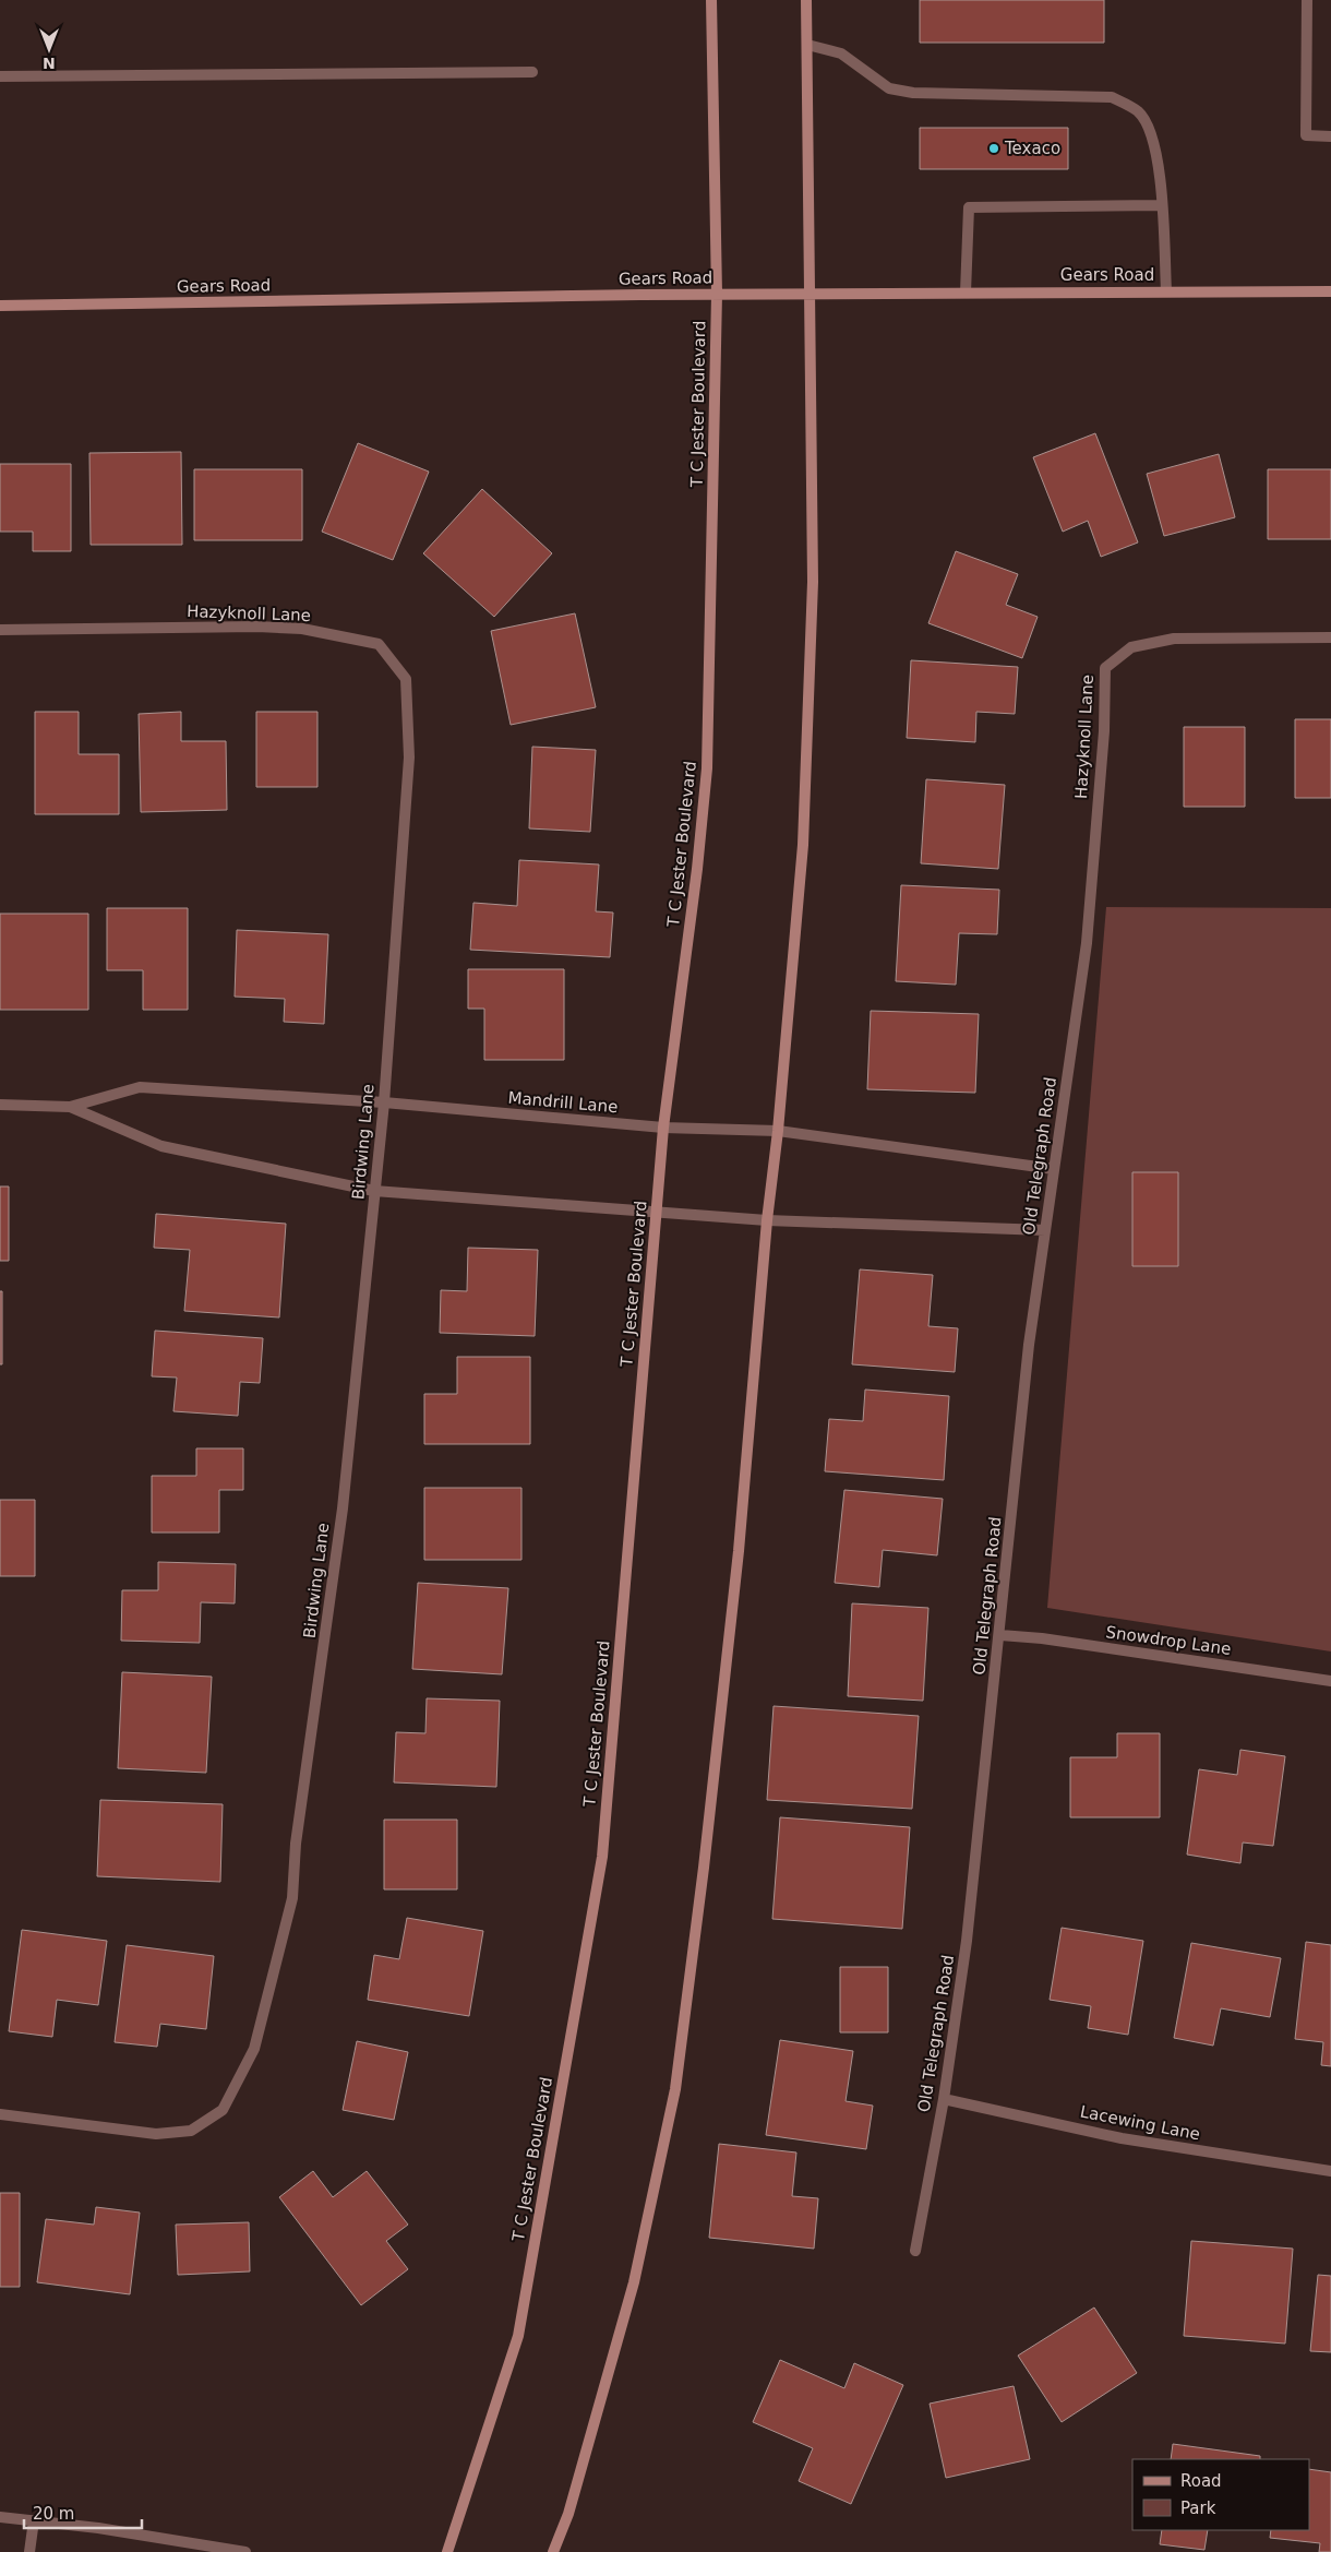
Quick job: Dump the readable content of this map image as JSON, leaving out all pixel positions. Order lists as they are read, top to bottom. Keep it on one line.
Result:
{"streets":{"main road":["Gears Road","T C Jester Boulevard"],"street":["Hazyknoll Lane","Mandrill Lane","Birdwing Lane","Old Telegraph Road","Snowdrop Lane","Lacewing Lane"]},"crossings":[["Gears Road","T C Jester Boulevard"],["T C Jester Boulevard","Mandrill Lane"],["Hazyknoll Lane","Birdwing Lane"],["Hazyknoll Lane","Old Telegraph Road"],["Mandrill Lane","Birdwing Lane"],["Mandrill Lane","Old Telegraph Road"],["Old Telegraph Road","Snowdrop Lane"],["Old Telegraph Road","Lacewing Lane"]],"places":["Texaco"],"legend":["Road","Park"],"scale_bar":"20 m","north":"bottom"}
